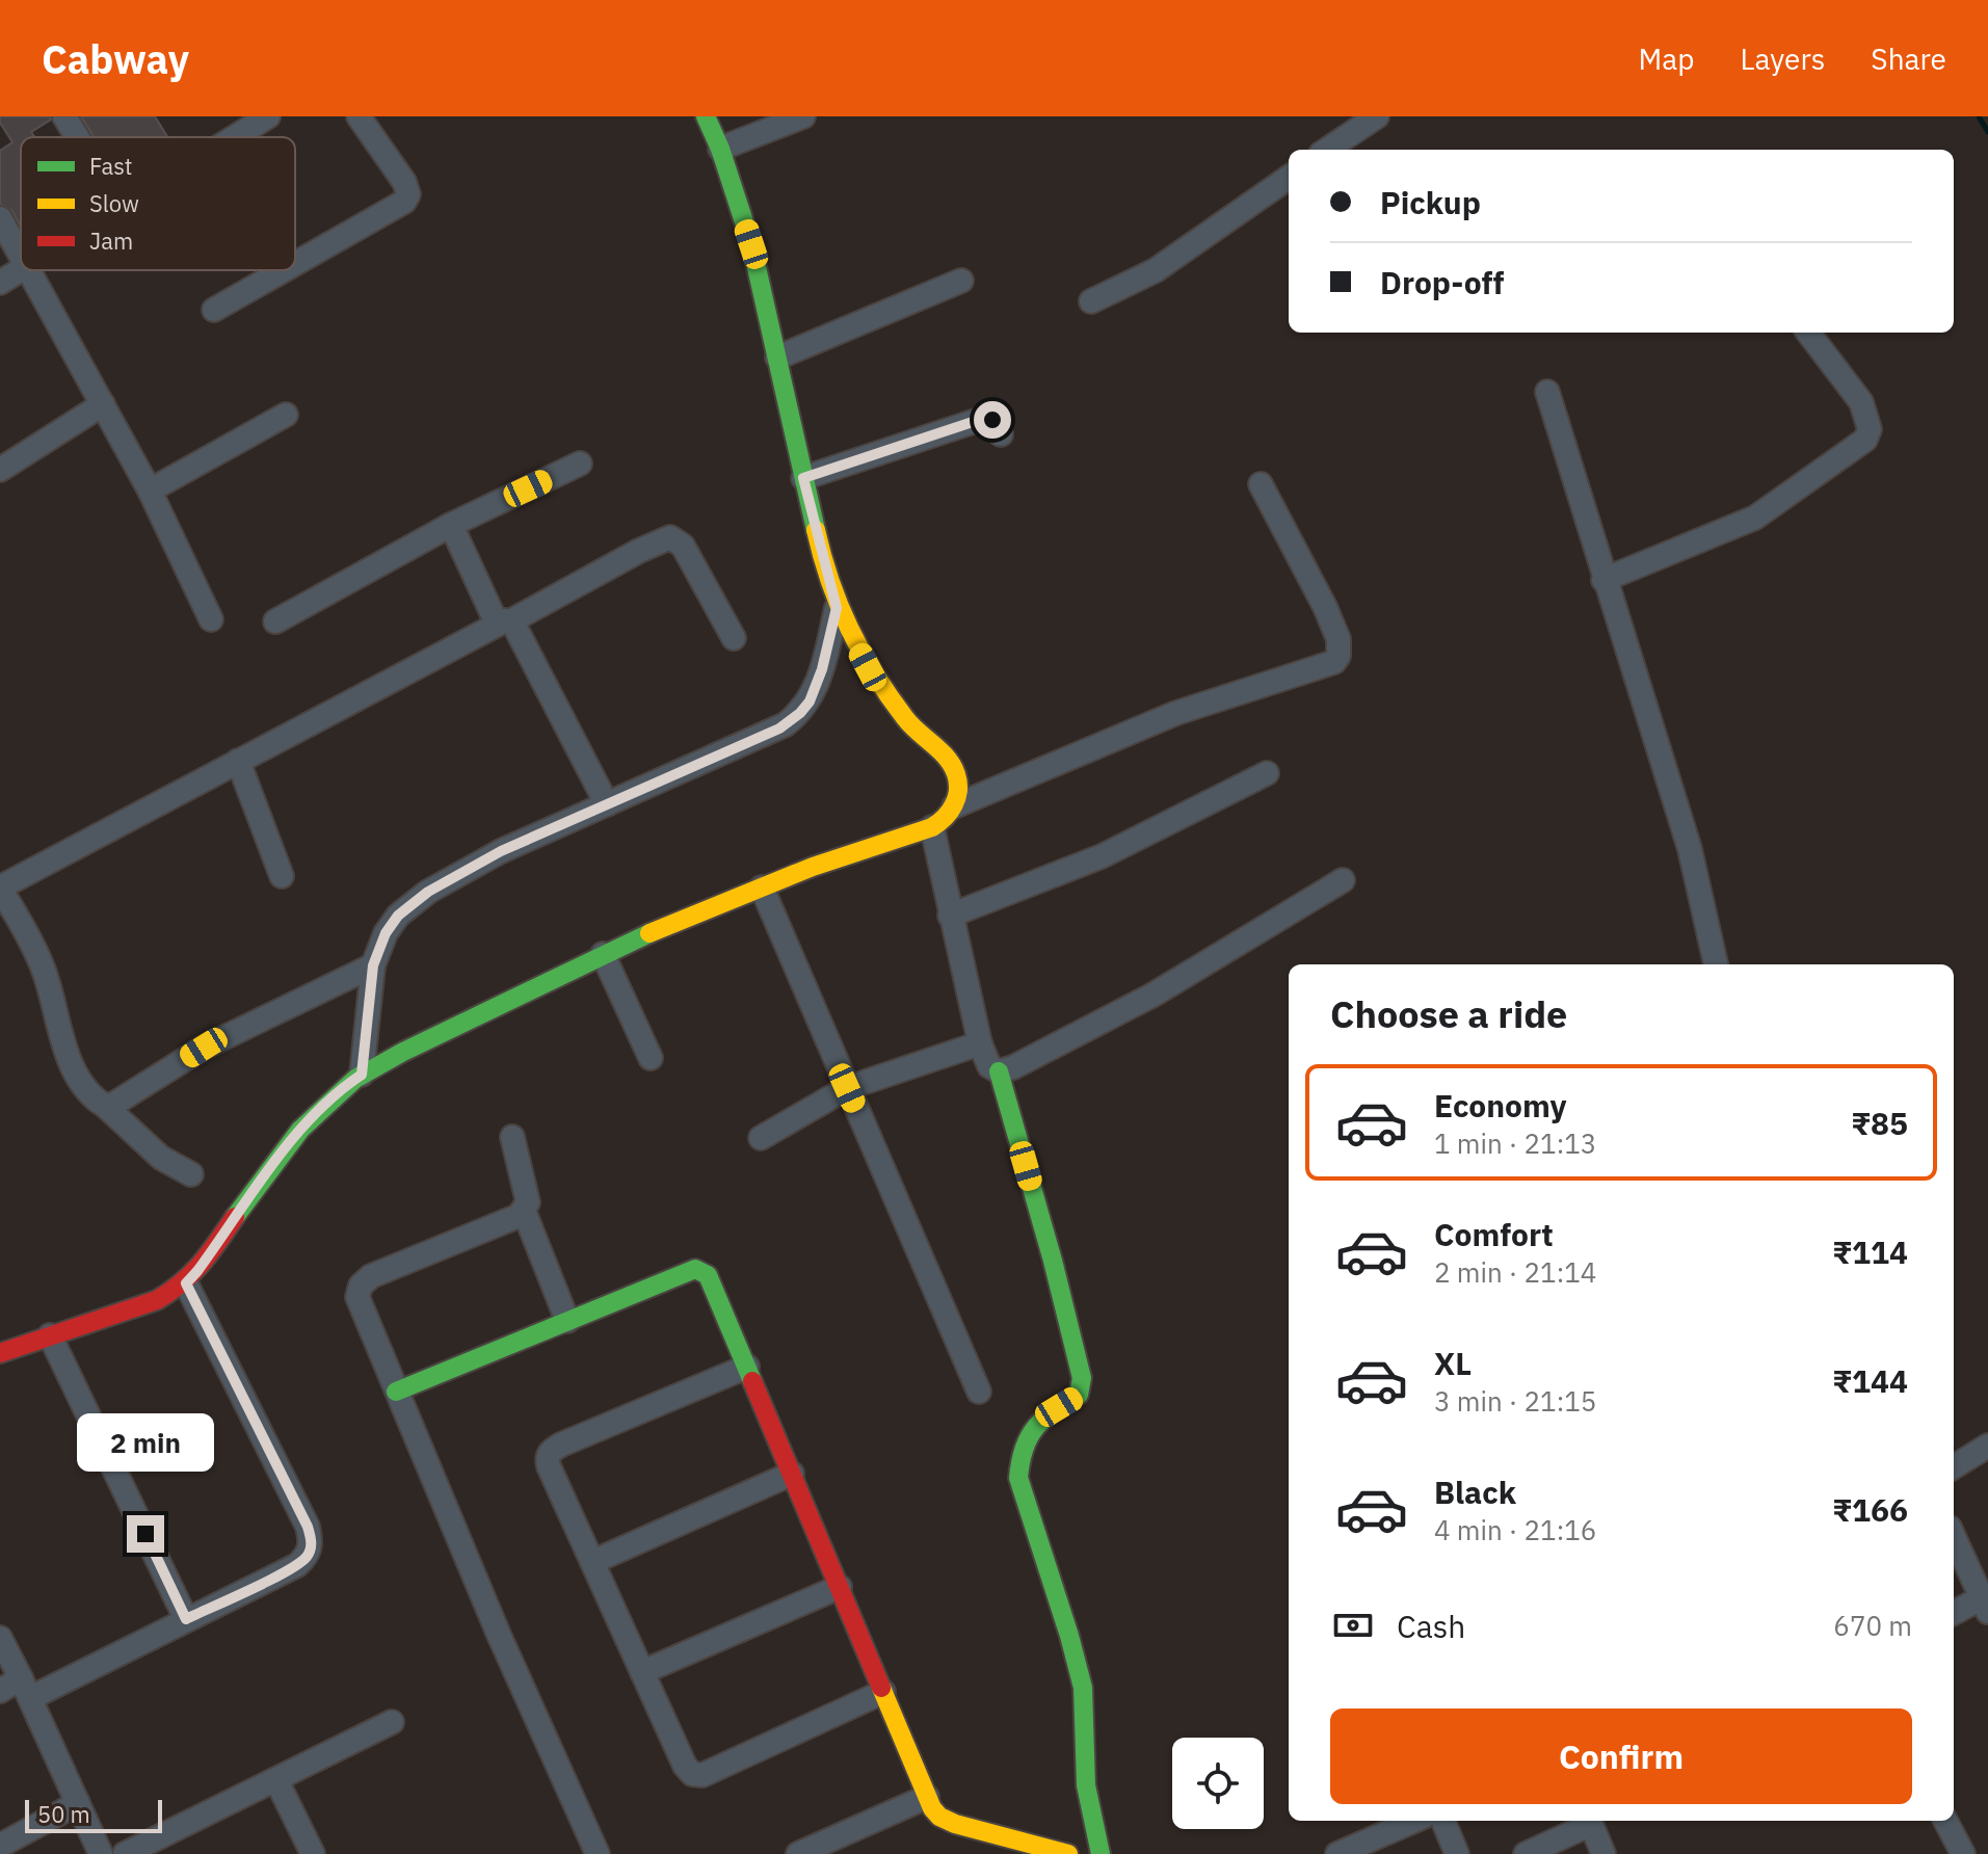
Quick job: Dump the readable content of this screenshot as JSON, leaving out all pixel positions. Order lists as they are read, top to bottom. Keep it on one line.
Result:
{"legend":["Fast","Slow","Jam"],"scale_bar":"50 m","page":{"header":"Cabway","nav":["Map","Layers","Share"],"banner":["Pickup","Drop-off"],"heading":"Choose a ride","list":[{"name":"Economy","note":"1 min · 21:13","value":"₹85"},{"name":"Comfort","note":"2 min · 21:14","value":"₹114"},{"name":"XL","note":"3 min · 21:15","value":"₹144"},{"name":"Black","note":"4 min · 21:16","value":"₹166"}],"bubble":"2 min","pay":["Cash","670 m"],"buttons":"Confirm","scale":"50 m"}}
